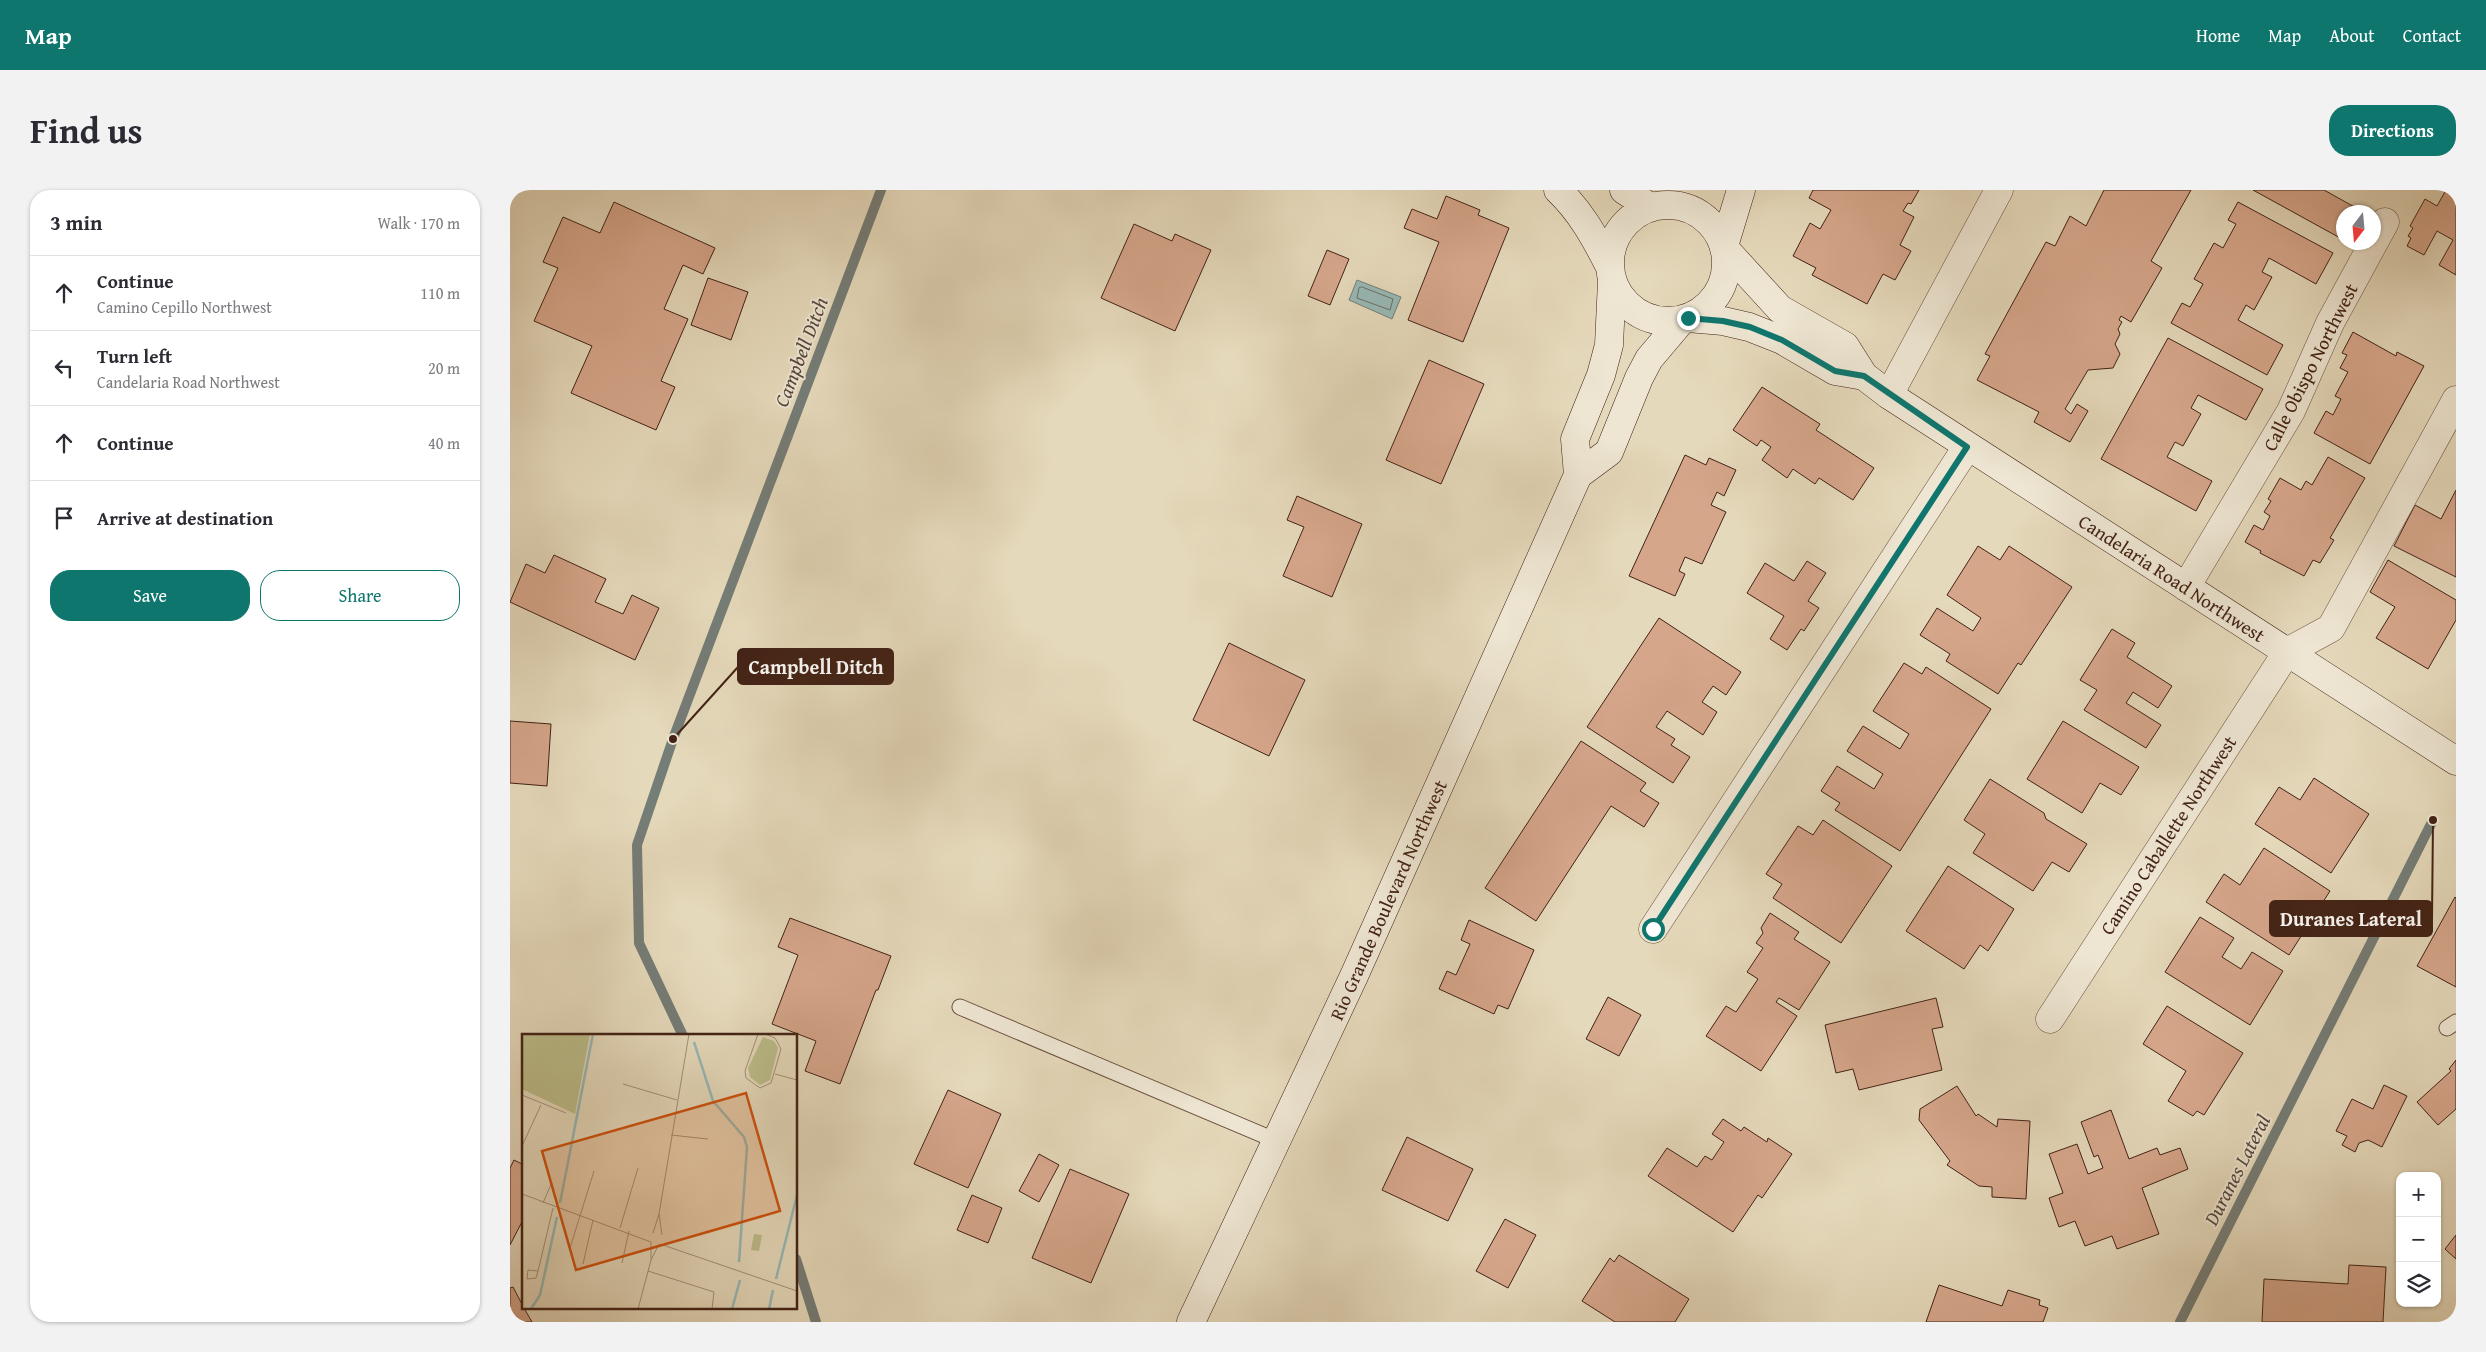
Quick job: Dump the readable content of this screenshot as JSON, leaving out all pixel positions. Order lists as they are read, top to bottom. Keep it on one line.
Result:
{"streets":{"street":["Calle Obispo Northwest","Candelaria Road Northwest","Camino Caballette Northwest","Rio Grande Boulevard Northwest"]},"crossings":[["Calle Obispo Northwest","Candelaria Road Northwest"],["Candelaria Road Northwest","Camino Caballette Northwest"]],"water":["Campbell Ditch","Duranes Lateral"],"places":["Campbell Ditch","Duranes Lateral"],"north":"bottom","page":{"header":"Map","nav":["Home","Map","About","Contact"],"title":"Find us","buttons":["Directions",["Save","Share"]],"heading":["3 min","Walk · 170 m"],"list":[["Continue","Camino Cepillo Northwest","110 m"],["Turn left","Candelaria Road Northwest","20 m"],["Continue","40 m"],"Arrive at destination"],"map_buttons":["+","−"]}}
